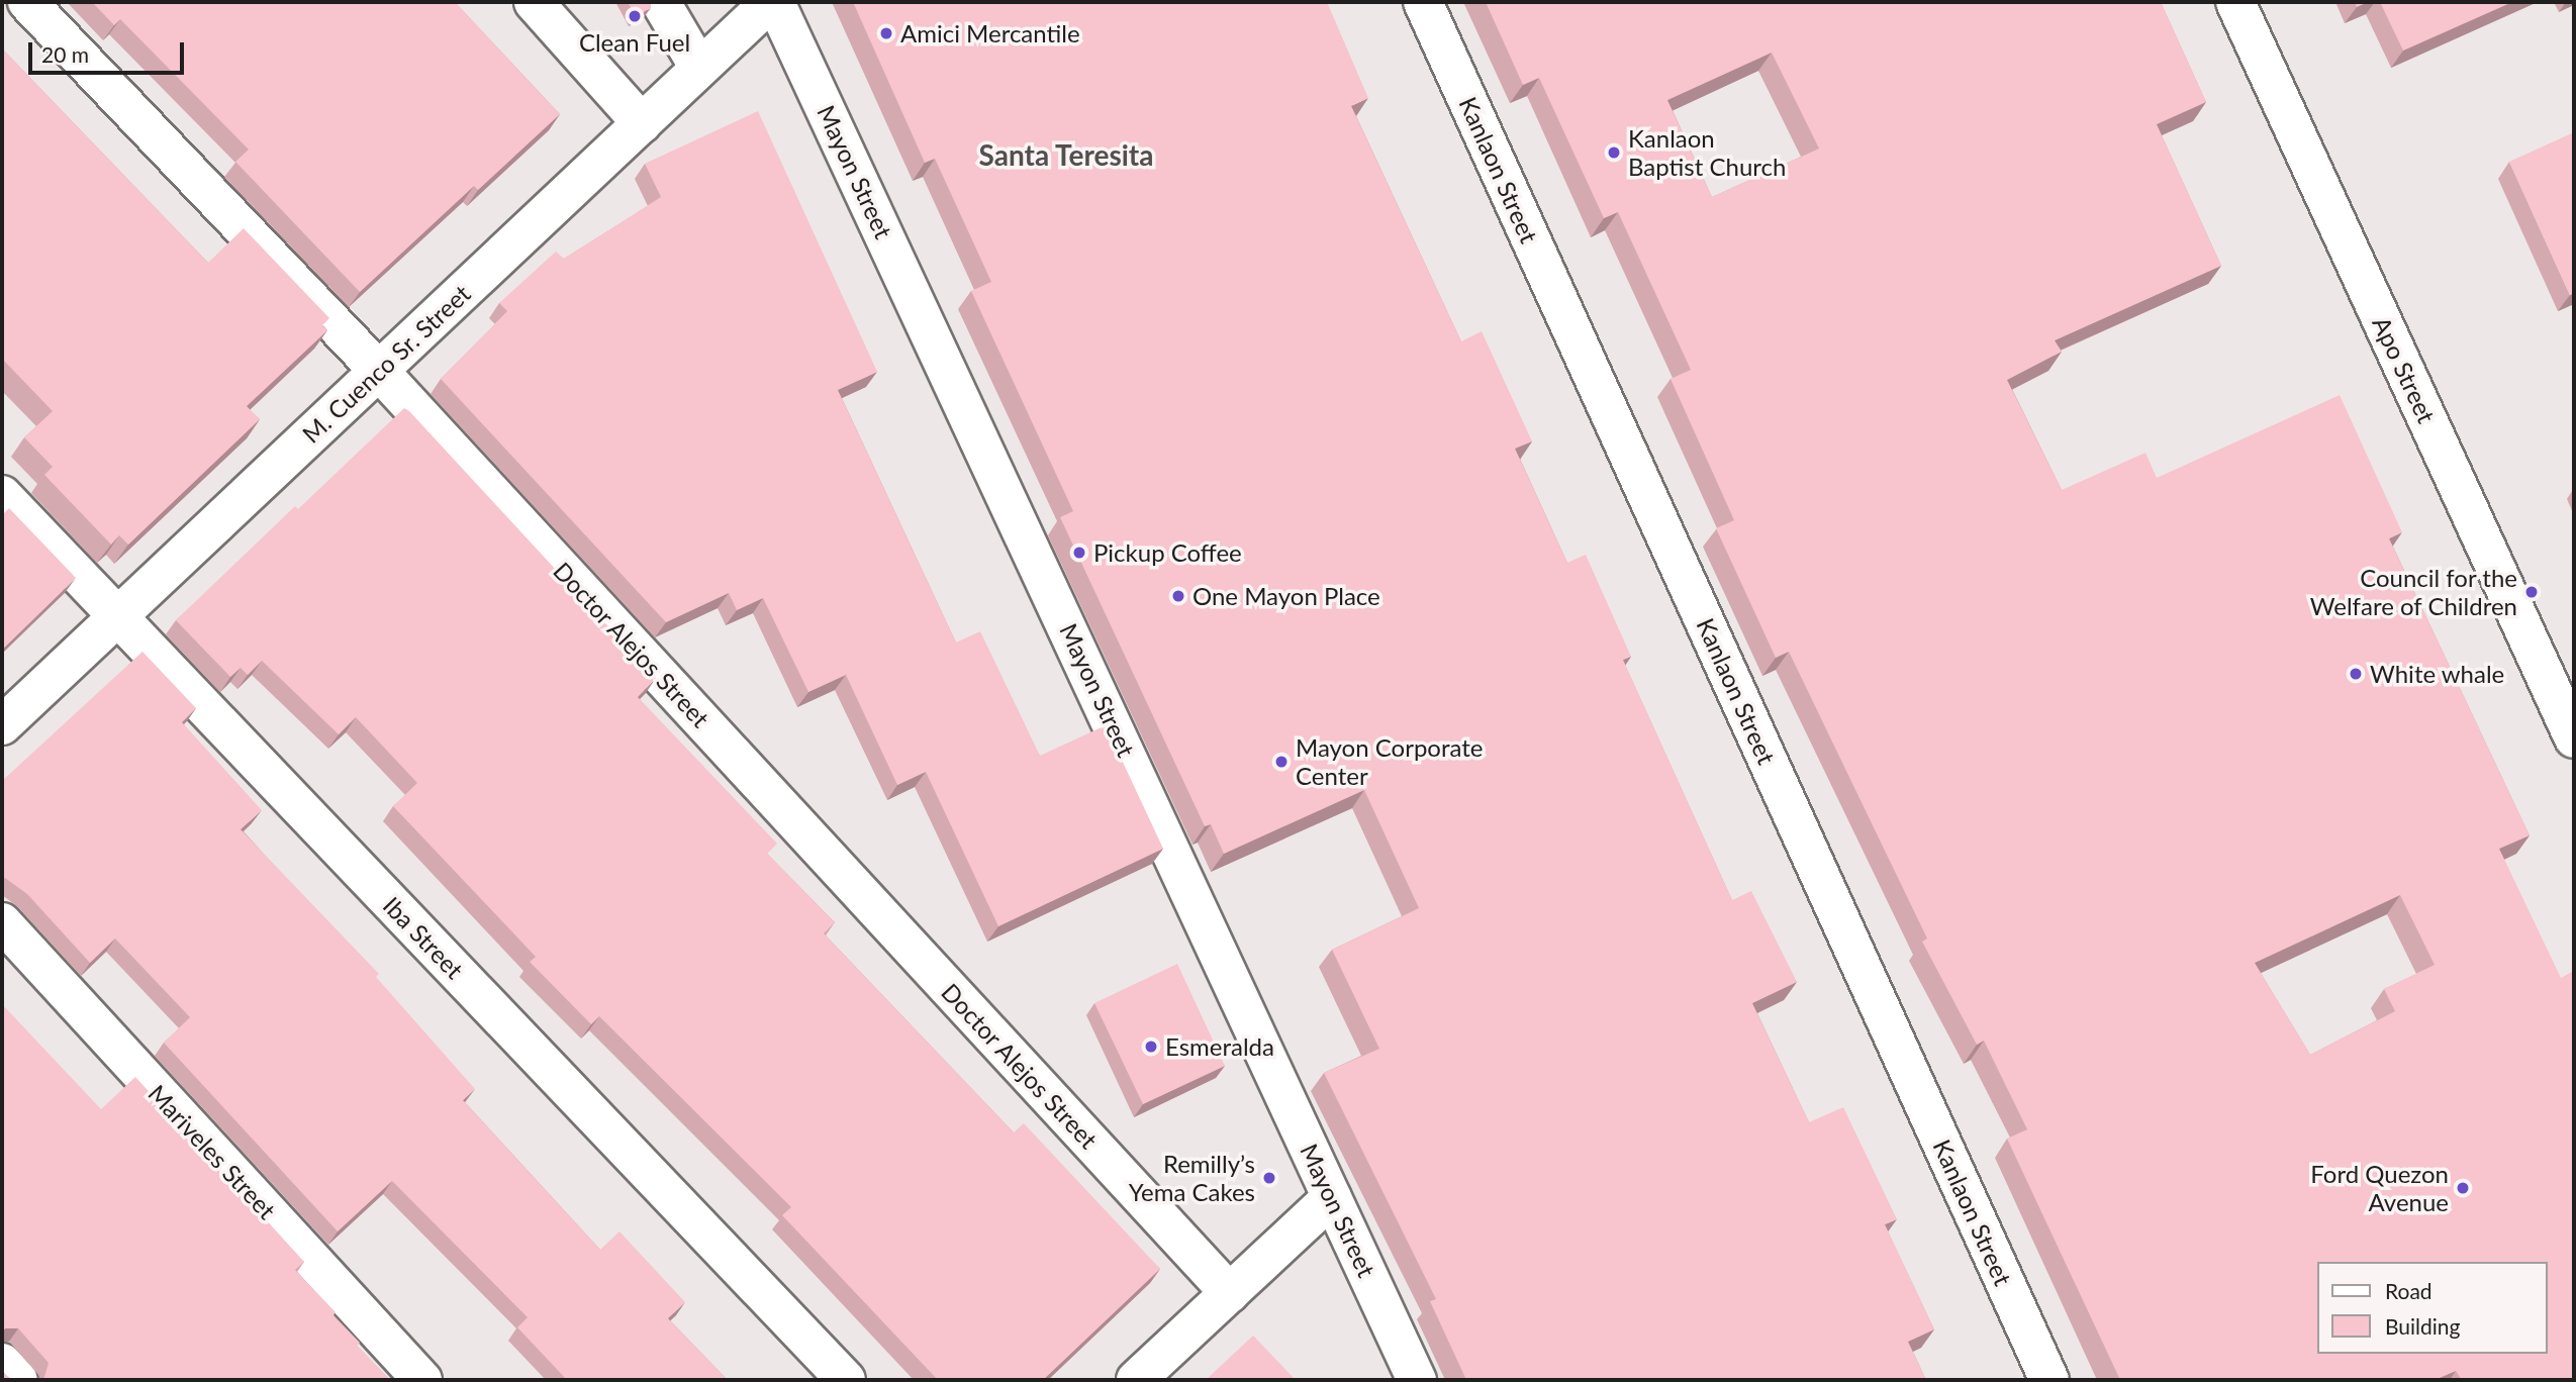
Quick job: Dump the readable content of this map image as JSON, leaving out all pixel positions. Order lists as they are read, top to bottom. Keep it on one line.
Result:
{"streets":{"street":["Kanlaon Street","Mayon Street","M. Cuenco Sr. Street","Apo Street","Doctor Alejos Street","Iba Street","Mariveles Street"]},"crossings":[["Mayon Street","M. Cuenco Sr. Street"],["M. Cuenco Sr. Street","Doctor Alejos Street"],["M. Cuenco Sr. Street","Iba Street"]],"districts":["Santa Teresita"],"places":["Clean Fuel","Amici Mercantile","Kanlaon Baptist Church","Pickup Coffee","Council for the Welfare of Children","One Mayon Place","White whale","Mayon Corporate Center","Esmeralda","Remilly’s Yema Cakes","Ford Quezon Avenue"],"legend":["Road","Building"],"scale_bar":"20 m"}
